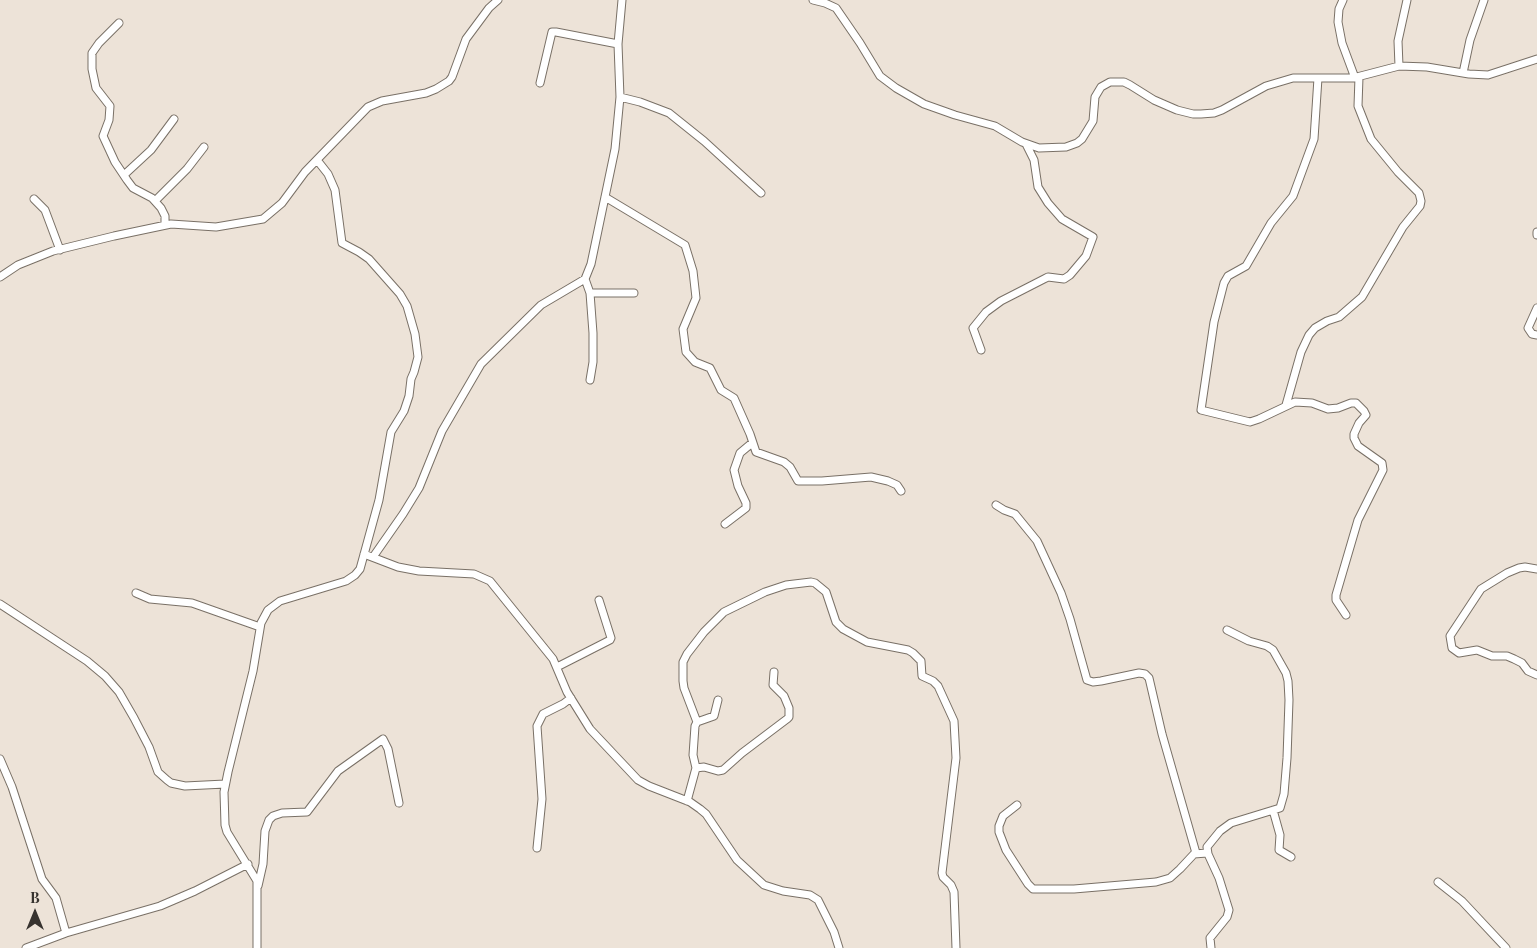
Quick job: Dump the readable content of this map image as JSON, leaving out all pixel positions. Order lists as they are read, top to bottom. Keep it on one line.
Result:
{"north":"top"}
